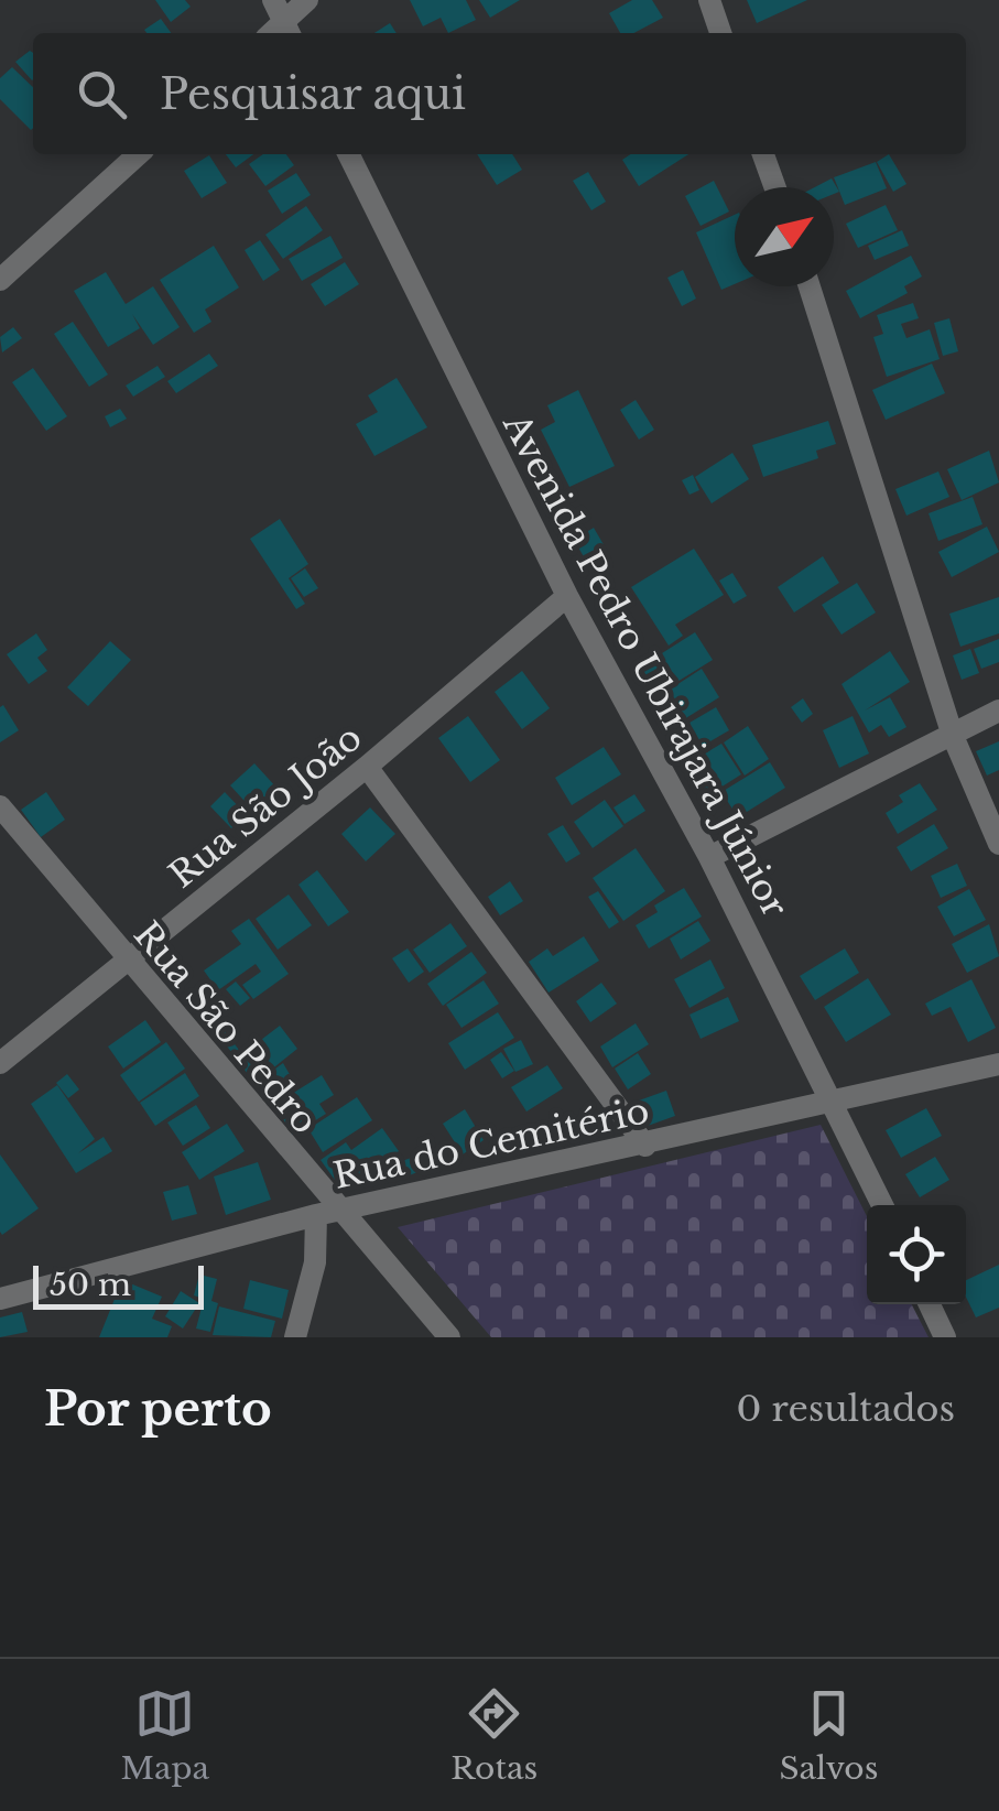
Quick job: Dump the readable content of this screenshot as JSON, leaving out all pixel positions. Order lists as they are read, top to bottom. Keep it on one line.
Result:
{"streets":{"street":["Avenida Pedro Ubirajara Júnior","Rua São João","Rua São Pedro","Rua do Cemitério"]},"crossings":[["Avenida Pedro Ubirajara Júnior","Rua São João"],["Avenida Pedro Ubirajara Júnior","Rua do Cemitério"],["Rua São João","Rua São Pedro"],["Rua São Pedro","Rua do Cemitério"]],"scale_bar":"50 m","north":"top right","page":{"search":"Pesquisar aqui","scale":"50 m","heading":["Por perto","0 resultados"],"nav":["Mapa","Rotas","Salvos"]}}
